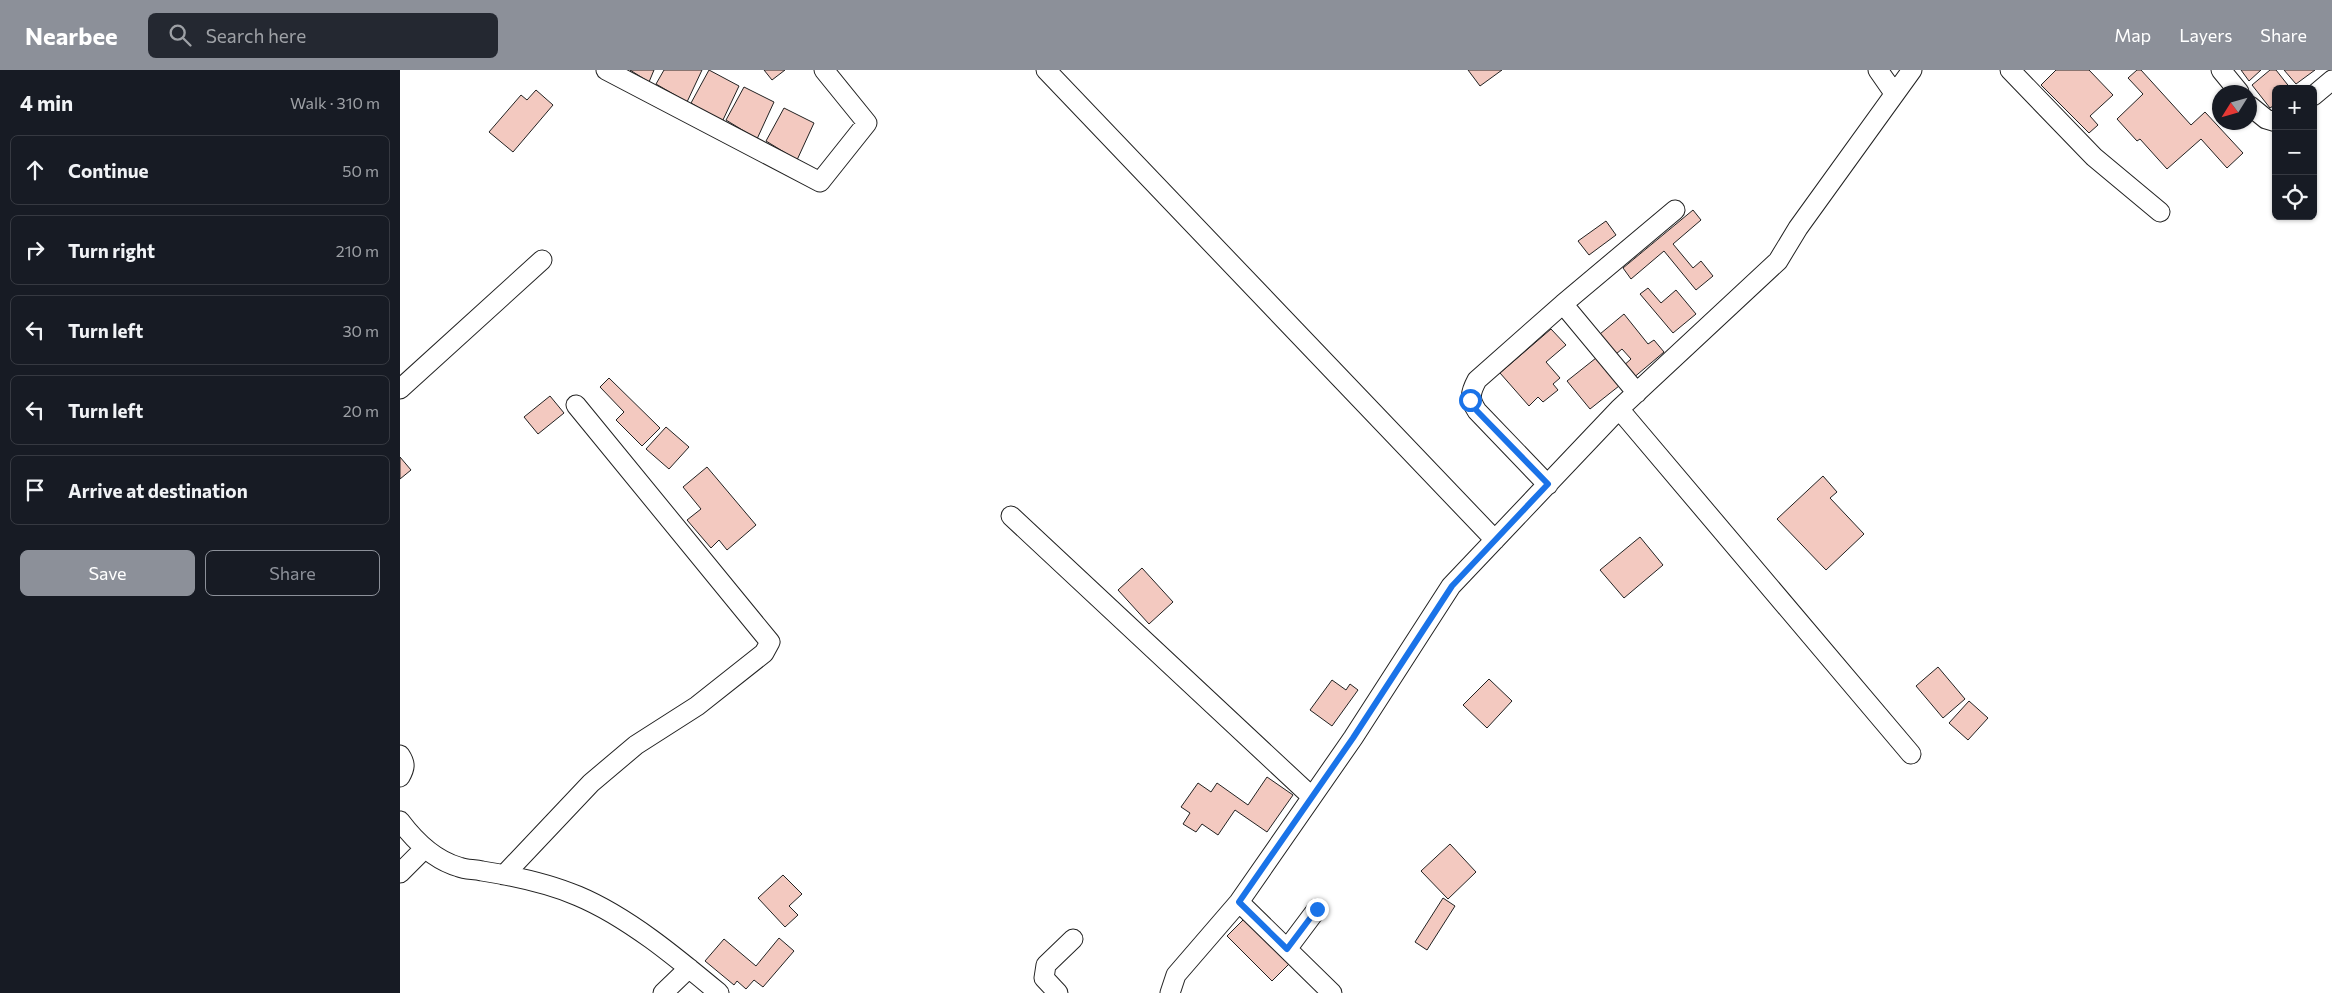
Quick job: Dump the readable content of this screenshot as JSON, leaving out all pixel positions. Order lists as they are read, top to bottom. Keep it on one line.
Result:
{"north":"bottom left","page":{"header":"Nearbee","search":"Search here","nav":["Map","Layers","Share"],"heading":["4 min","Walk · 310 m"],"map_buttons":["+","−"],"list":[["Continue","50 m"],["Turn right","210 m"],["Turn left","30 m"],["Turn left","20 m"],"Arrive at destination"],"buttons":["Save","Share"]}}
